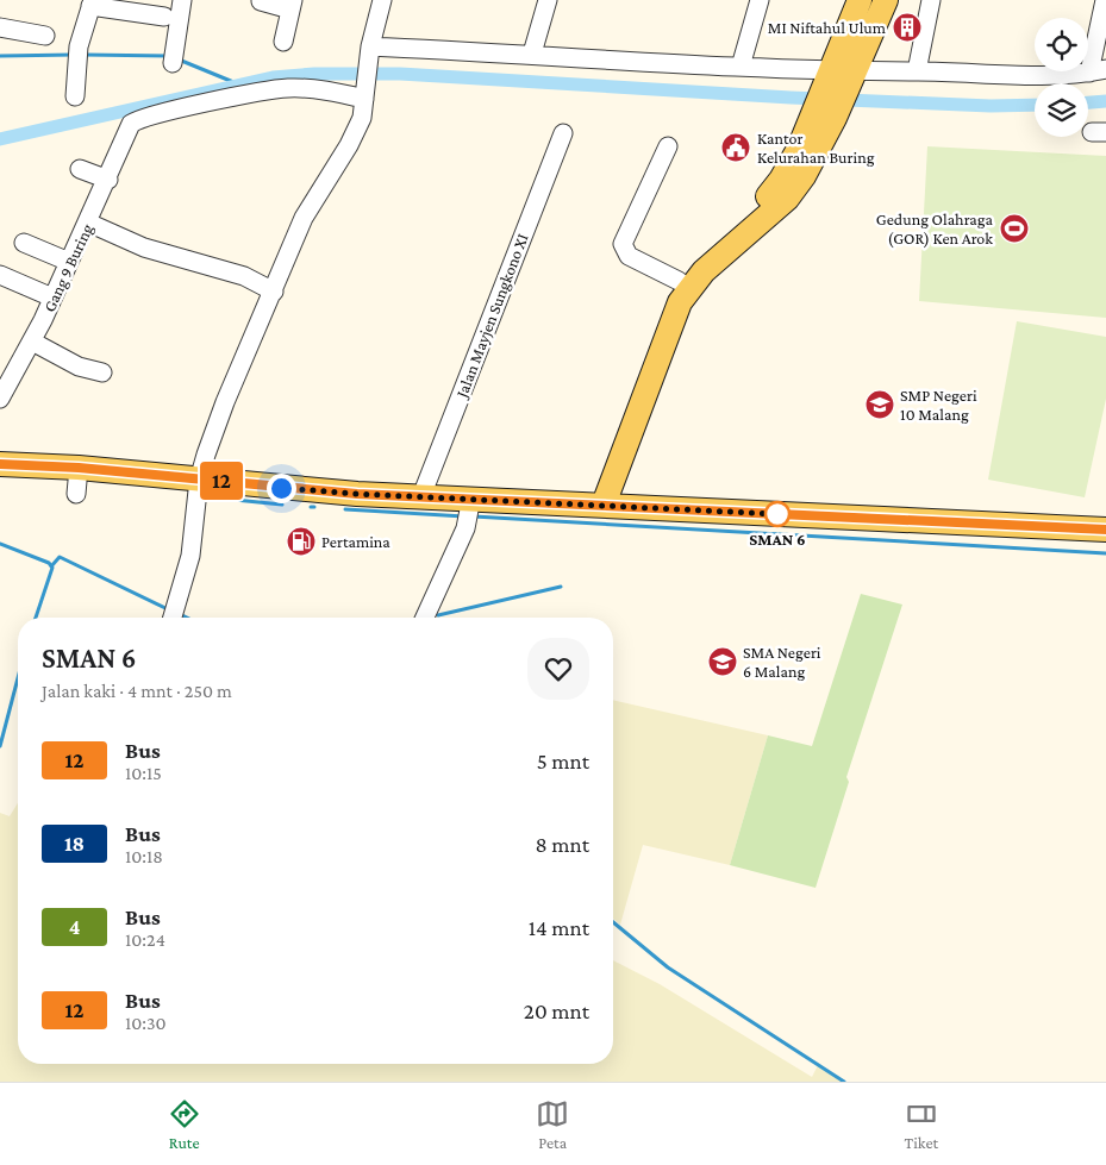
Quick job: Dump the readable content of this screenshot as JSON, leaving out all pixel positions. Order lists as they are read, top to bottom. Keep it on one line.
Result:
{"streets":{"street":["Gang 9 Buring","Jalan Mayjen Sungkono XI"]},"places":{"building":["MI Niftahul Ulum"],"public building":["Kantor Kelurahan Buring"],"sports":["Gedung Olahraga (GOR) Ken Arok"],"school or university":["SMP Negeri 10 Malang","SMA Negeri 6 Malang"],"other":["SMAN 6"],"fuel station":["Pertamina"]},"lines":["bus line 12"],"page":{"on_map":"12","heading":["SMAN 6","Jalan kaki · 4 mnt · 250 m"],"list":[{"mark":"12","name":"Bus","note":"10:15","value":"5 mnt"},{"mark":"18","name":"Bus","note":"10:18","value":"8 mnt"},{"mark":"4","name":"Bus","note":"10:24","value":"14 mnt"},{"mark":"12","name":"Bus","note":"10:30","value":"20 mnt"}],"tabs":["Rute","Peta","Tiket"]}}
